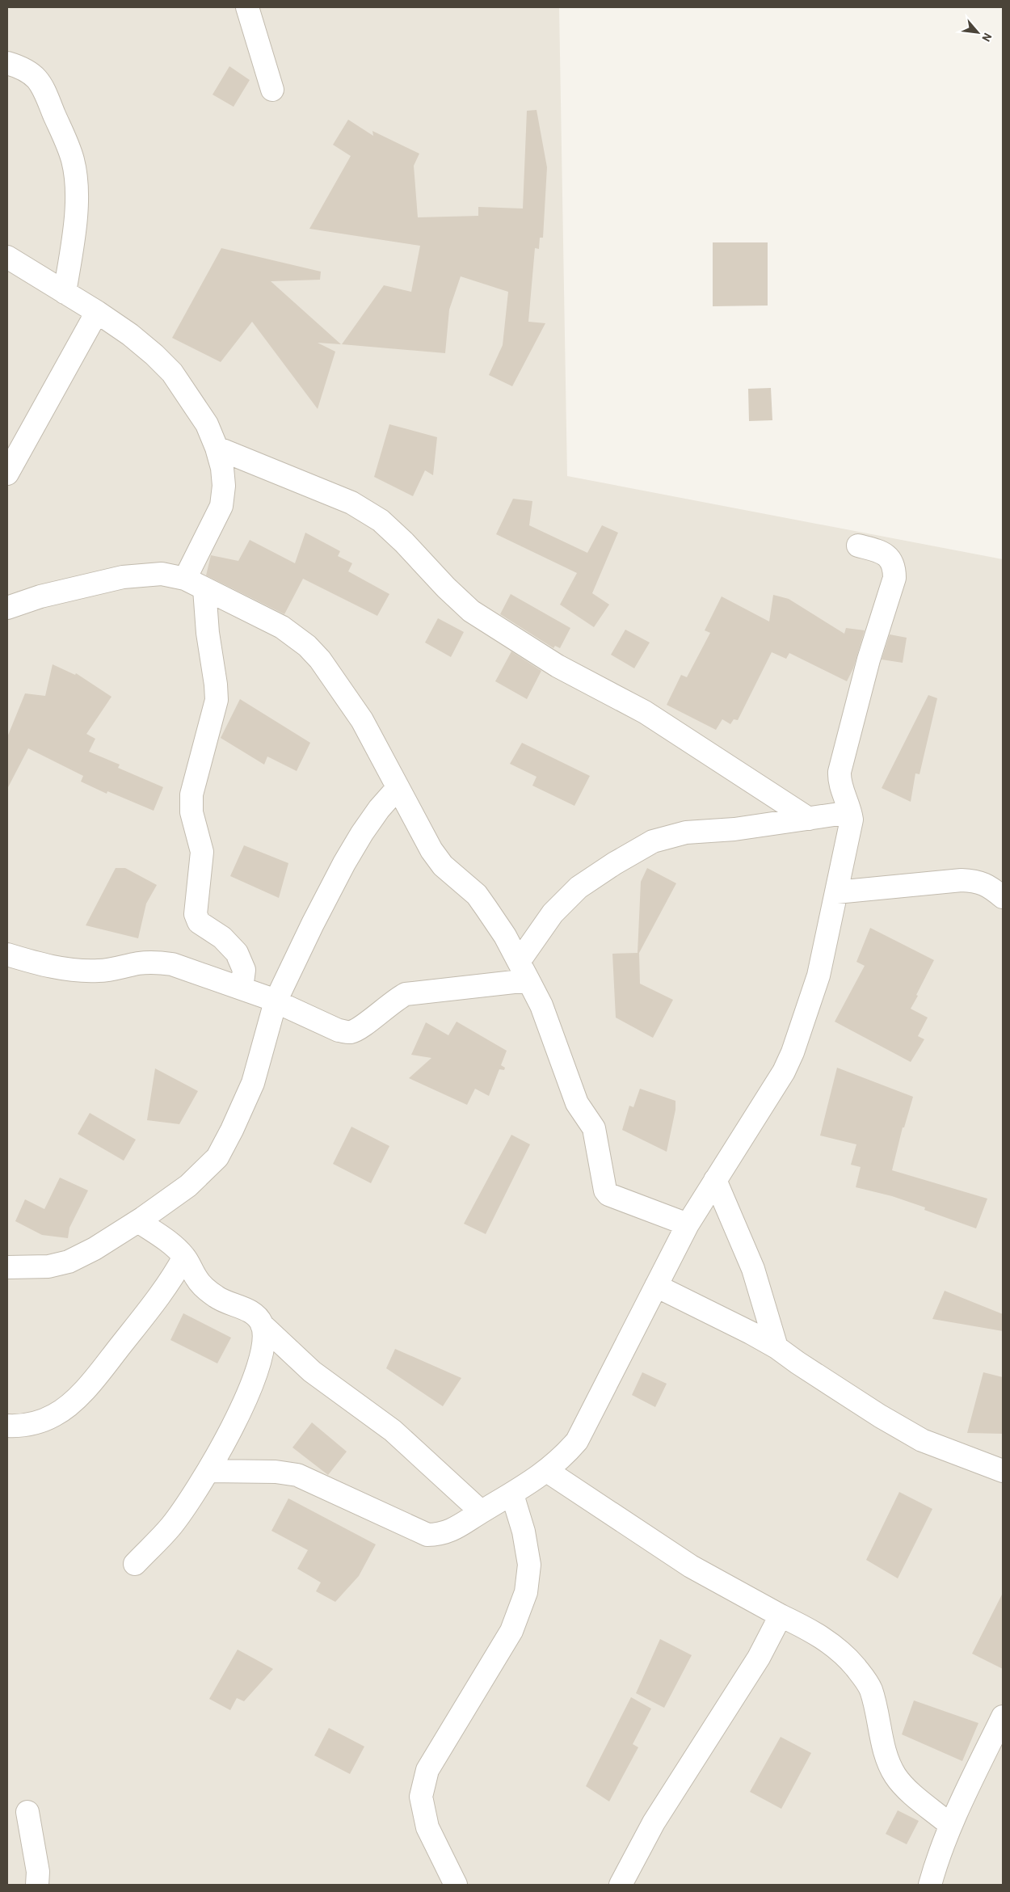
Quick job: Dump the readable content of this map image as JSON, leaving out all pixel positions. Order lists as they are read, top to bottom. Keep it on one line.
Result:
{"north":"bottom right"}
